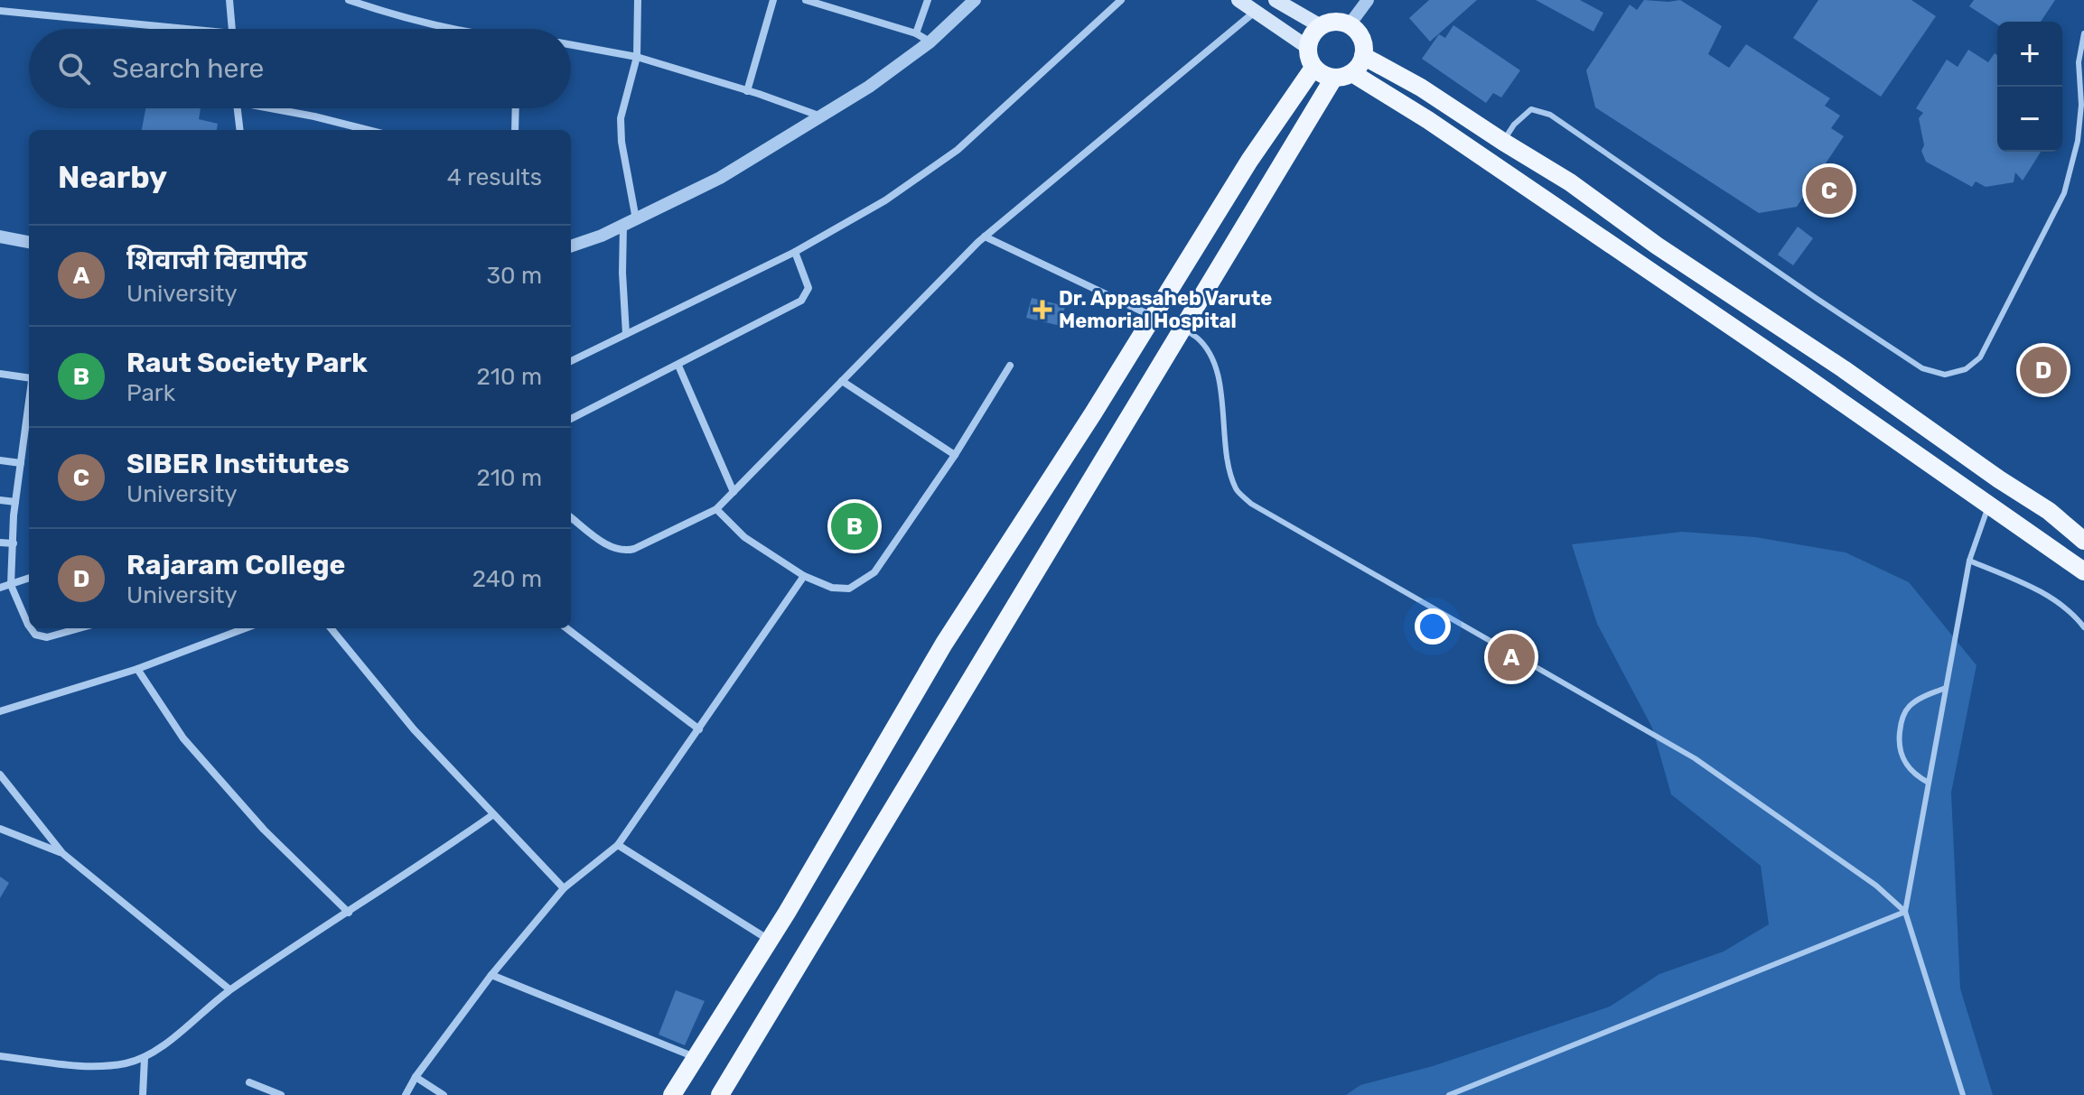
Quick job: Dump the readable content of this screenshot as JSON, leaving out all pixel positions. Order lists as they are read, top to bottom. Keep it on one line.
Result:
{"places":{"health":["Dr. Appasaheb Varute Memorial Hospital"]},"page":{"map_buttons":["+","−"],"search":"Search here","heading":["Nearby","4 results"],"pins":["C","D","B","A"],"list":[{"mark":"A","name":"शिवाजी विद्यापीठ","note":"University","value":"30 m"},{"mark":"B","name":"Raut Society Park","note":"Park","value":"210 m"},{"mark":"C","name":"SIBER Institutes","note":"University","value":"210 m"},{"mark":"D","name":"Rajaram College","note":"University","value":"240 m"}]}}
